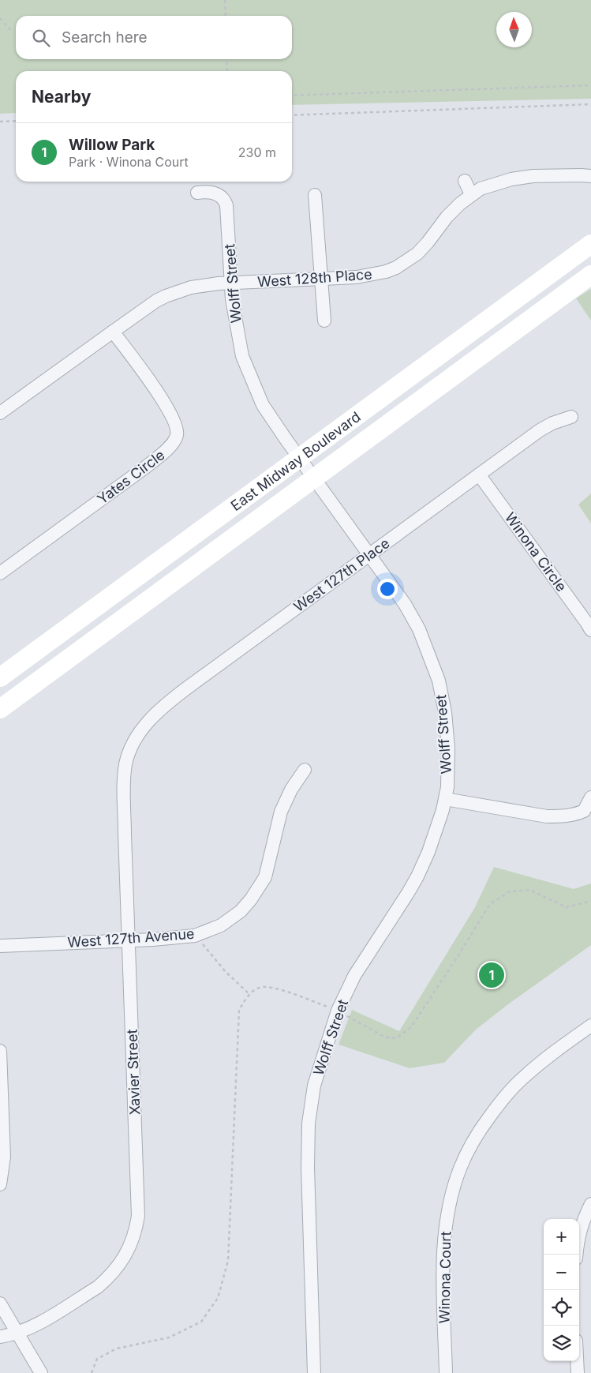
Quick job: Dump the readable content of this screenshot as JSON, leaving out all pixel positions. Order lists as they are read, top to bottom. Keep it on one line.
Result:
{"streets":{"main road":["East Midway Boulevard"],"street":["West 128th Place","Wolff Street","Yates Circle","Winona Circle","West 127th Place","West 127th Avenue","Xavier Street","Winona Court"]},"crossings":[["West 128th Place","Wolff Street"],["West 128th Place","Yates Circle"],["Wolff Street","East Midway Boulevard"],["Wolff Street","West 127th Place"],["Winona Circle","West 127th Place"],["West 127th Place","Xavier Street"],["West 127th Avenue","Xavier Street"]],"north":"top","page":{"search":"Search here","heading":"Nearby","list":[{"mark":"1","name":"Willow Park","note":"Park · Winona Court","value":"230 m"}],"pins":"1","map_buttons":["+","−"]}}
